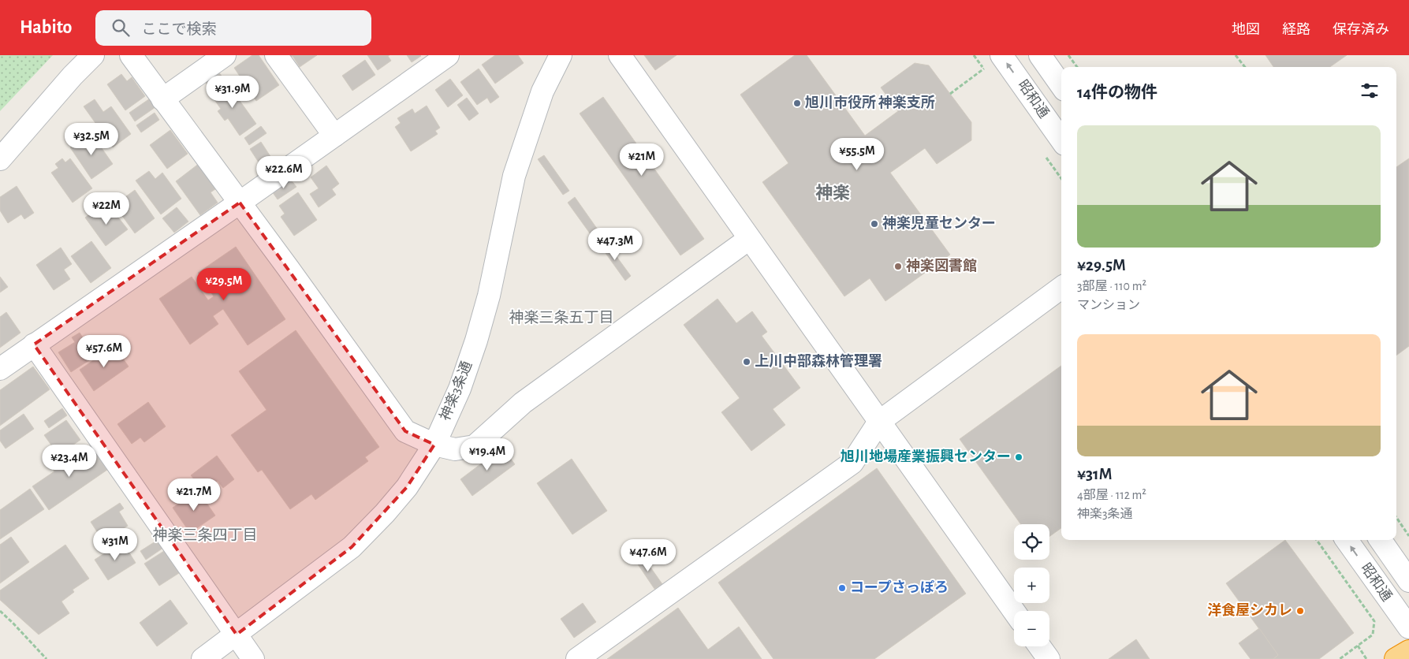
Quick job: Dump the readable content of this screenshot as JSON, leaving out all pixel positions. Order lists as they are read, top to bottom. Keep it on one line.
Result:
{"streets":{"street":["昭和通","神楽3条通"]},"districts":["神楽","神楽三条五丁目","神楽三条四丁目"],"places":["旭川市役所 神楽支所","神楽児童センター","神楽図書館","上川中部森林管理署","旭川地場産業振興センター","コープさっぽろ","洋食屋シカレ"],"page":{"header":"Habito","search":"ここで検索","nav":["地図","経路","保存済み"],"heading":"14件の物件","price":["¥31.9M","¥32.5M","¥55.5M","¥21M","¥22.6M","¥22M","¥47.3M","¥29.5M","¥57.6M","¥19.4M","¥23.4M","¥21.7M","¥31M","¥47.6M"],"list":[{"name":"¥29.5M","note":"3部屋 · 110 m² · マンション"},{"name":"¥31M","note":"4部屋 · 112 m² · 神楽3条通"}],"map_buttons":["+","−"]}}
